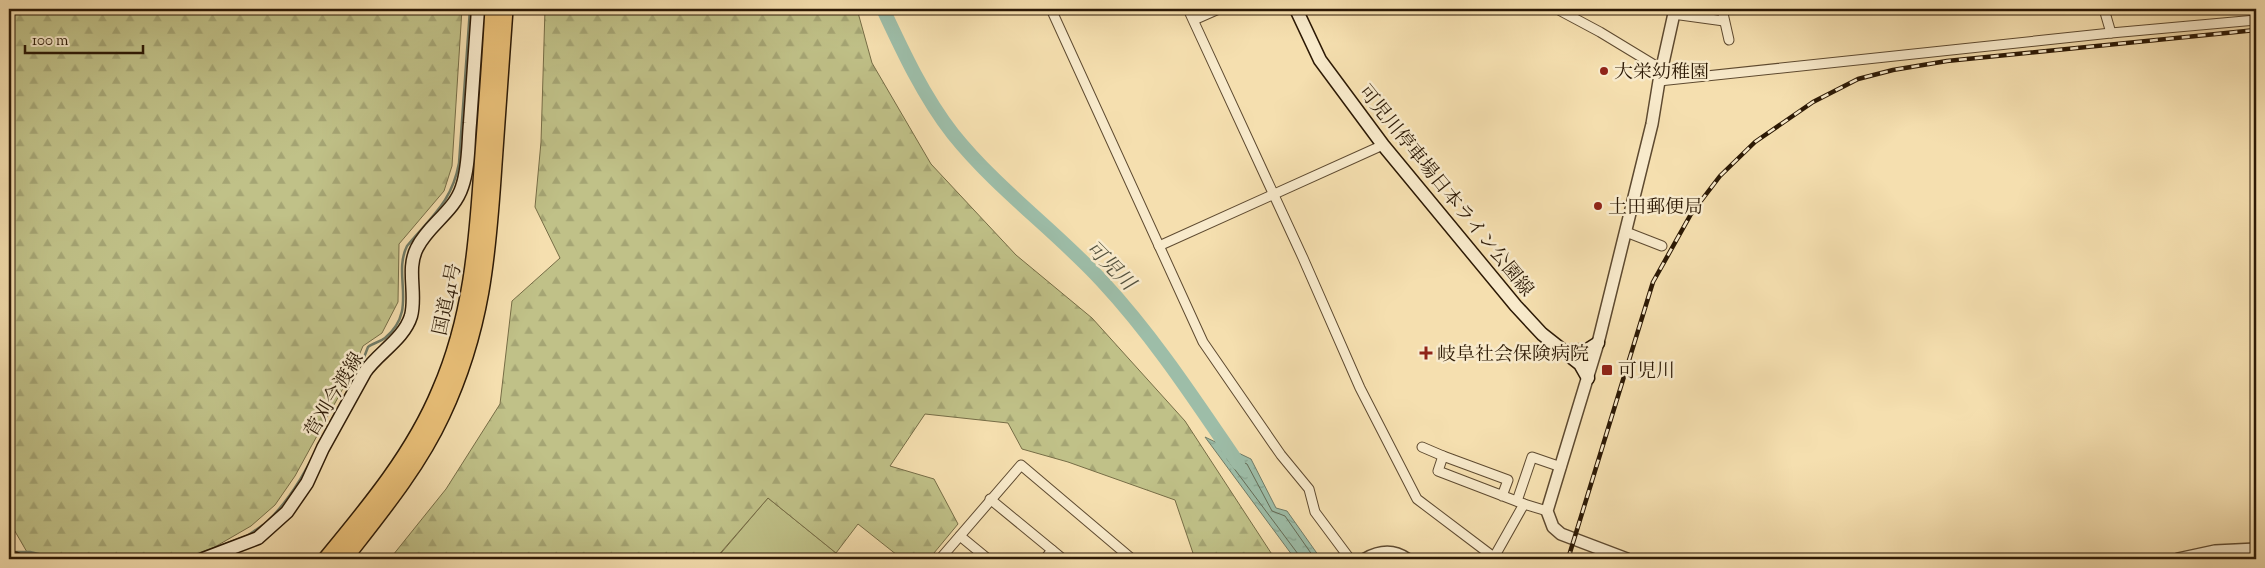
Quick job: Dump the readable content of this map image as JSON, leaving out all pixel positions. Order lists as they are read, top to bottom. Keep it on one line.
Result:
{"streets":{"highway":["国道41号"],"main road":["可児川停車場日本ライン公園線","菅刈今渡線"]},"water":["可児川"],"places":{"other":["大栄幼稚園","土田郵便局"],"health":["岐阜社会保険病院"],"transit":["可児川"]},"scale_bar":"100 m"}
